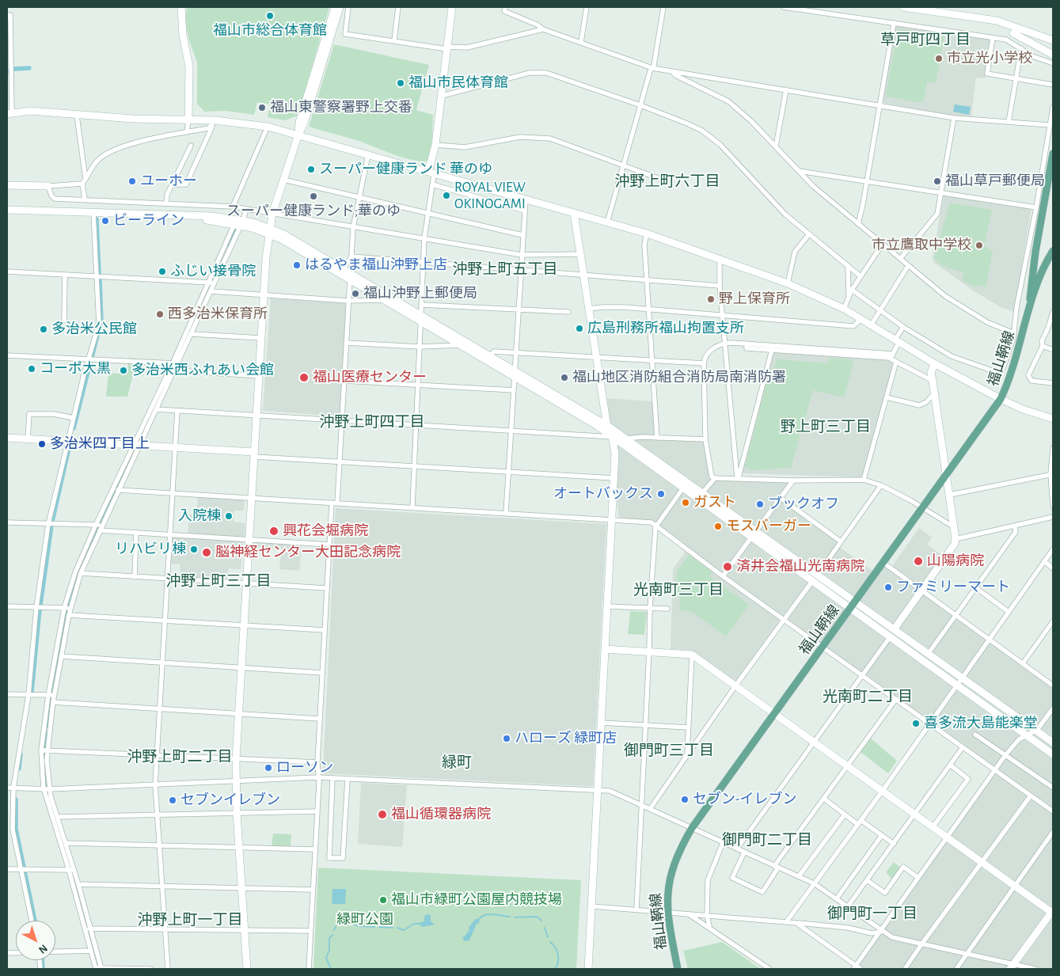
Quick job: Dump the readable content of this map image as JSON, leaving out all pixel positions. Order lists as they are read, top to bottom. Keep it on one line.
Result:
{"streets":{"main road":["福山鞆線"]},"districts":["草戸町四丁目","沖野上町六丁目","沖野上町五丁目","沖野上町四丁目","野上町三丁目","沖野上町三丁目","光南町三丁目","光南町二丁目","御門町三丁目","沖野上町二丁目","緑町","御門町二丁目","御門町一丁目","沖野上町一丁目"],"parks":["緑町公園"],"places":["福山市総合体育館","市立光小学校","福山市民体育館","福山東警察署野上交番","スーパー健康ランド 華のゆ","ユーホー","福山草戸郵便局","ROYAL VIEW OKINOGAMI","スーパー健康ランド;華のゆ","ビーライン","市立鷹取中学校","はるやま福山沖野上店","ふじい接骨院","福山沖野上郵便局","野上保育所","西多治米保育所","広島刑務所福山拘置支所","多治米公民館","コーポ大黒","多治米西ふれあい会館","福山医療センター","福山地区消防組合消防局南消防署","多治米四丁目上","オートバックス","ガスト","ブックオフ","入院棟","モスバーガー","興花会堀病院","リハビリ棟","脳神経センター大田記念病院","山陽病院","済井会福山光南病院","ファミリーマート","喜多流大島能楽堂","ハローズ 緑町店","ローソン","セブン-イレブン","セブンイレブン","福山循環器病院","福山市緑町公園屋内競技場"],"north":"bottom right"}
